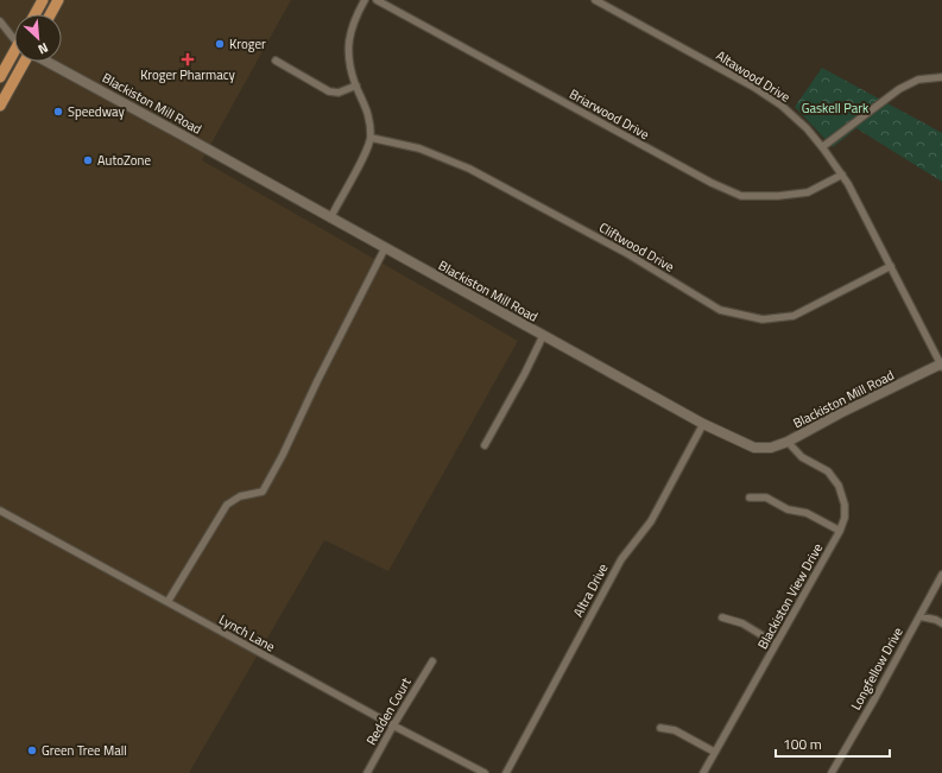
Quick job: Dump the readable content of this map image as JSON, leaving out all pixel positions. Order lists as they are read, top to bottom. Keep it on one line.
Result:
{"streets":{"main road":["Blackiston Mill Road"],"street":["Altawood Drive","Briarwood Drive","Cliftwood Drive","Altra Drive","Blackiston View Drive","Lynch Lane","Longfellow Drive","Redden Court"]},"crossings":[["Altawood Drive","Blackiston Mill Road"],["Altawood Drive","Briarwood Drive"],["Altawood Drive","Cliftwood Drive"],["Blackiston Mill Road","Altra Drive"],["Blackiston Mill Road","Blackiston View Drive"],["Lynch Lane","Redden Court"]],"parks":["Gaskell Park"],"places":{"other":["Kroger","Speedway","AutoZone","Green Tree Mall"],"health":["Kroger Pharmacy"]},"scale_bar":"100 m","north":"bottom right"}
